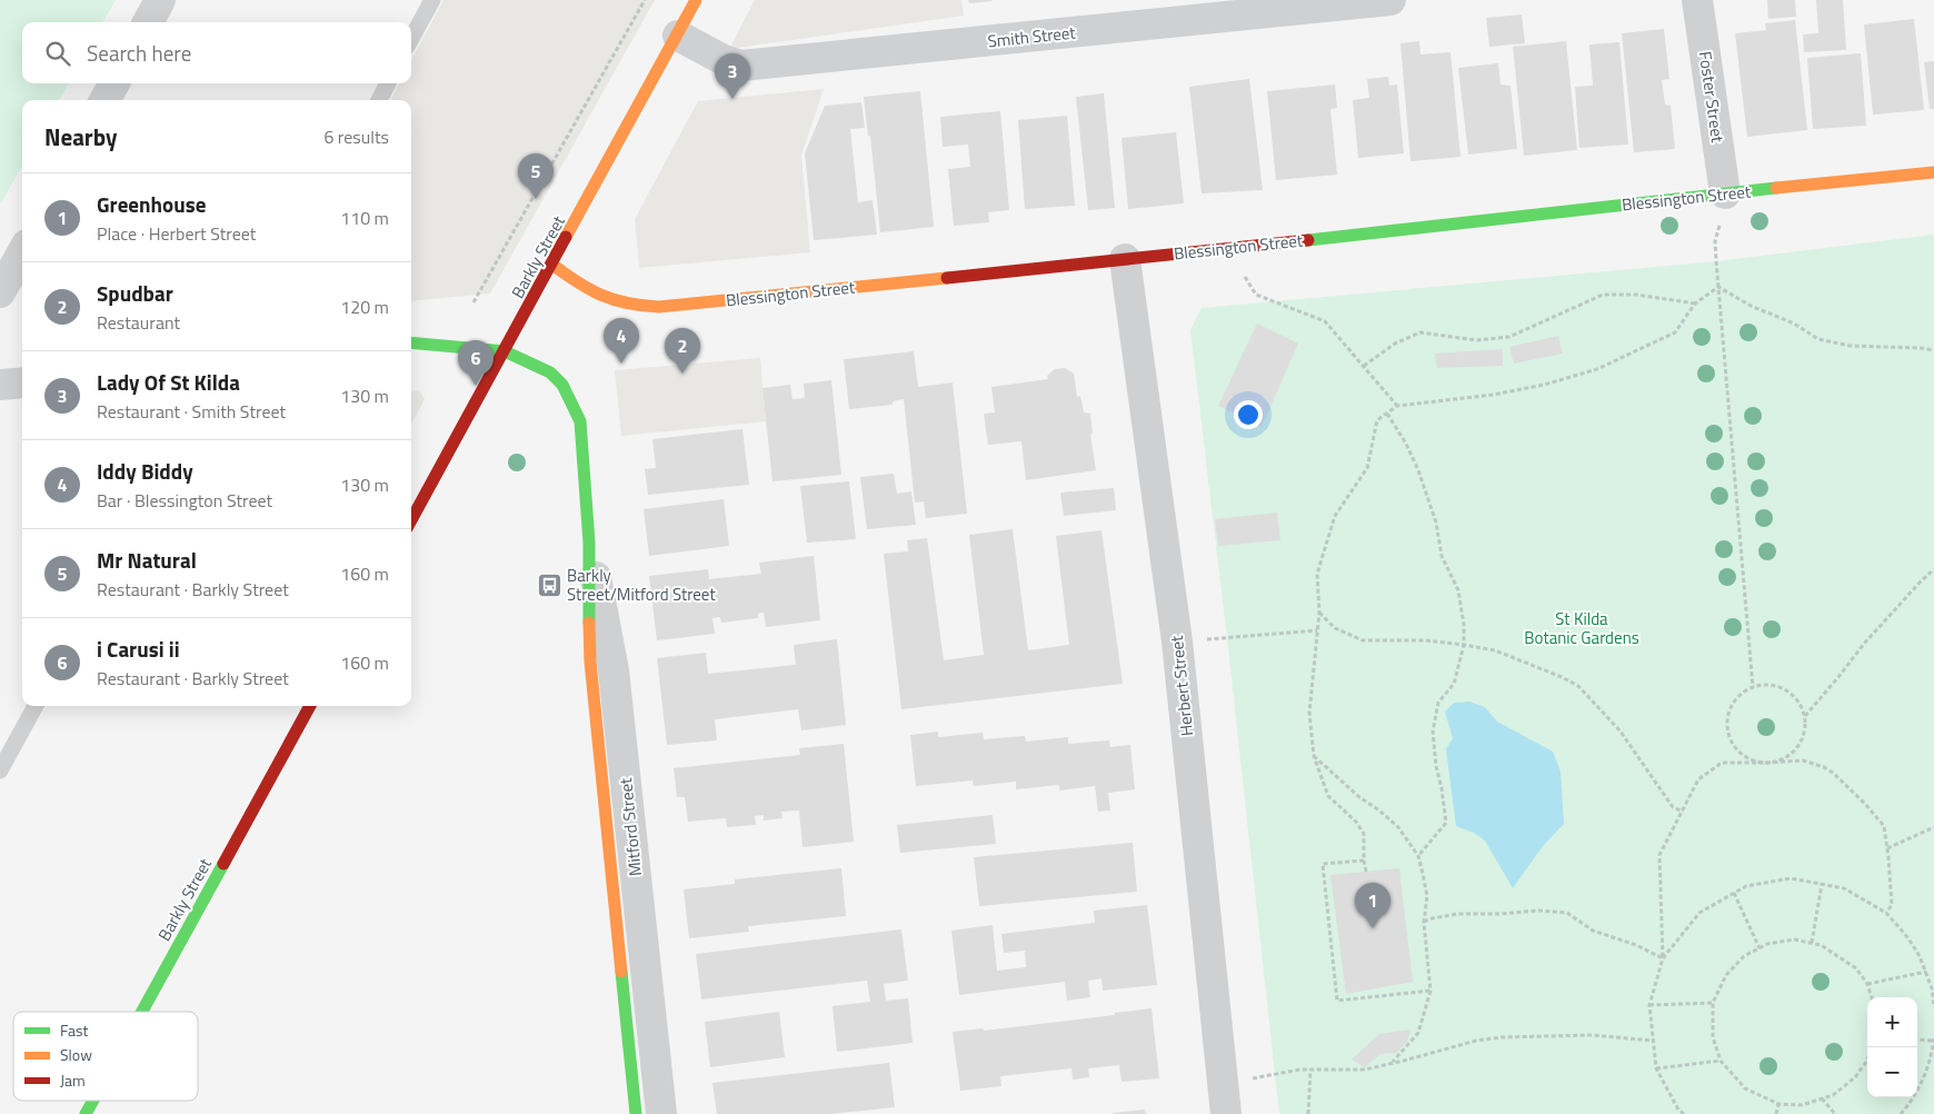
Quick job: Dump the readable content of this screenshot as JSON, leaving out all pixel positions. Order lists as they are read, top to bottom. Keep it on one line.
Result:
{"streets":{"street":["Smith Street","Foster Street","Blessington Street","Barkly Street","Herbert Street","Mitford Street"]},"crossings":[["Smith Street","Barkly Street"],["Foster Street","Blessington Street"],["Blessington Street","Barkly Street"],["Blessington Street","Herbert Street"],["Barkly Street","Mitford Street"]],"parks":["St Kilda Botanic Gardens"],"places":{"bus stop":["Barkly Street/Mitford Street"]},"legend":["Fast","Slow","Jam"],"page":{"search":"Search here","pins":["3","5","4","2","6","1"],"heading":["Nearby","6 results"],"list":[{"mark":"1","name":"Greenhouse","note":"Place · Herbert Street","value":"110 m"},{"mark":"2","name":"Spudbar","note":"Restaurant","value":"120 m"},{"mark":"3","name":"Lady Of St Kilda","note":"Restaurant · Smith Street","value":"130 m"},{"mark":"4","name":"Iddy Biddy","note":"Bar · Blessington Street","value":"130 m"},{"mark":"5","name":"Mr Natural","note":"Restaurant · Barkly Street","value":"160 m"},{"mark":"6","name":"i Carusi ii","note":"Restaurant · Barkly Street","value":"160 m"}],"map_buttons":["+","−"]}}
